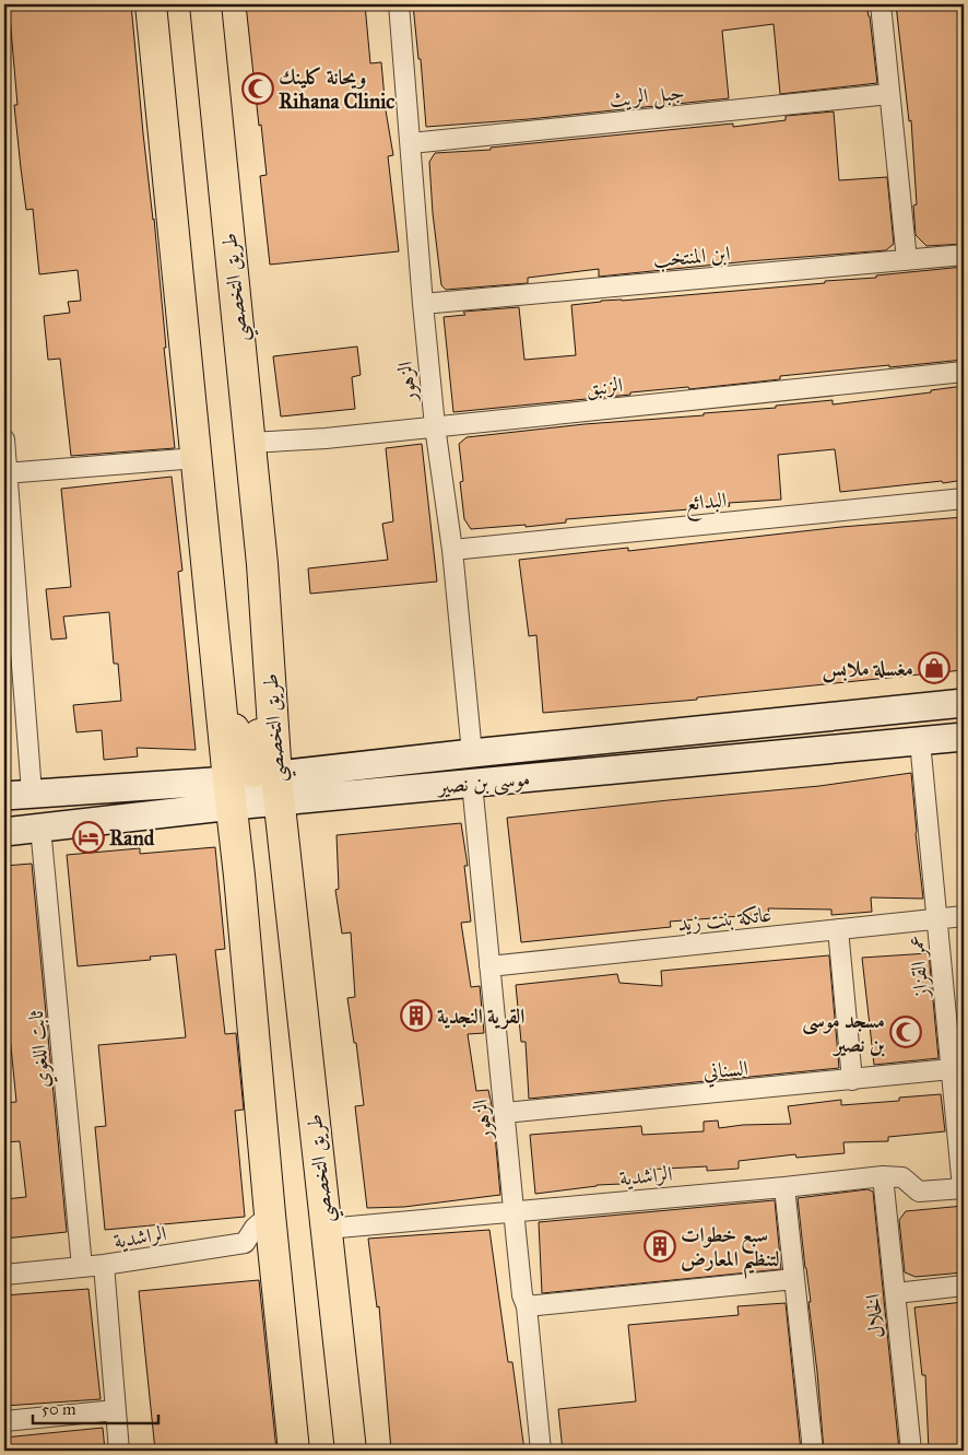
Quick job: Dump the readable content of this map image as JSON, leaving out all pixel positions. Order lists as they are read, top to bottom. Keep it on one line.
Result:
{"streets":{"main road":["طريق التخصصي"],"street":["جبل الريث","ابن المنتخب","الزهور","الزنبق","البدائع","موسى بن نصير","عاتكة بنت زيد","عمر القزاز","ثابت اللغوي","السناني","الراشدية","الخلال"]},"crossings":[["جبل الريث","الزهور"],["ابن المنتخب","الزهور"],["طريق التخصصي","الزنبق"],["طريق التخصصي","موسى بن نصير"],["طريق التخصصي","الراشدية"],["الزهور","الزنبق"],["الزهور","البدائع"],["الزهور","موسى بن نصير"],["الزهور","عاتكة بنت زيد"],["الزهور","السناني"],["الزهور","الراشدية"],["موسى بن نصير","عمر القزاز"],["عاتكة بنت زيد","عمر القزاز"],["عمر القزاز","السناني"],["عمر القزاز","الراشدية"],["ثابت اللغوي","الراشدية"],["الراشدية","الخلال"]],"places":{"mosque":["ويحانة كلينك Rihana Clinic","مسجد موسى بن نصير"],"shop":["مغسلة ملابس"],"hotel":["Rand"],"building":["القرية النجدية","سبع خطوات لتنظيم المعارض"]},"scale_bar":"50 m"}
